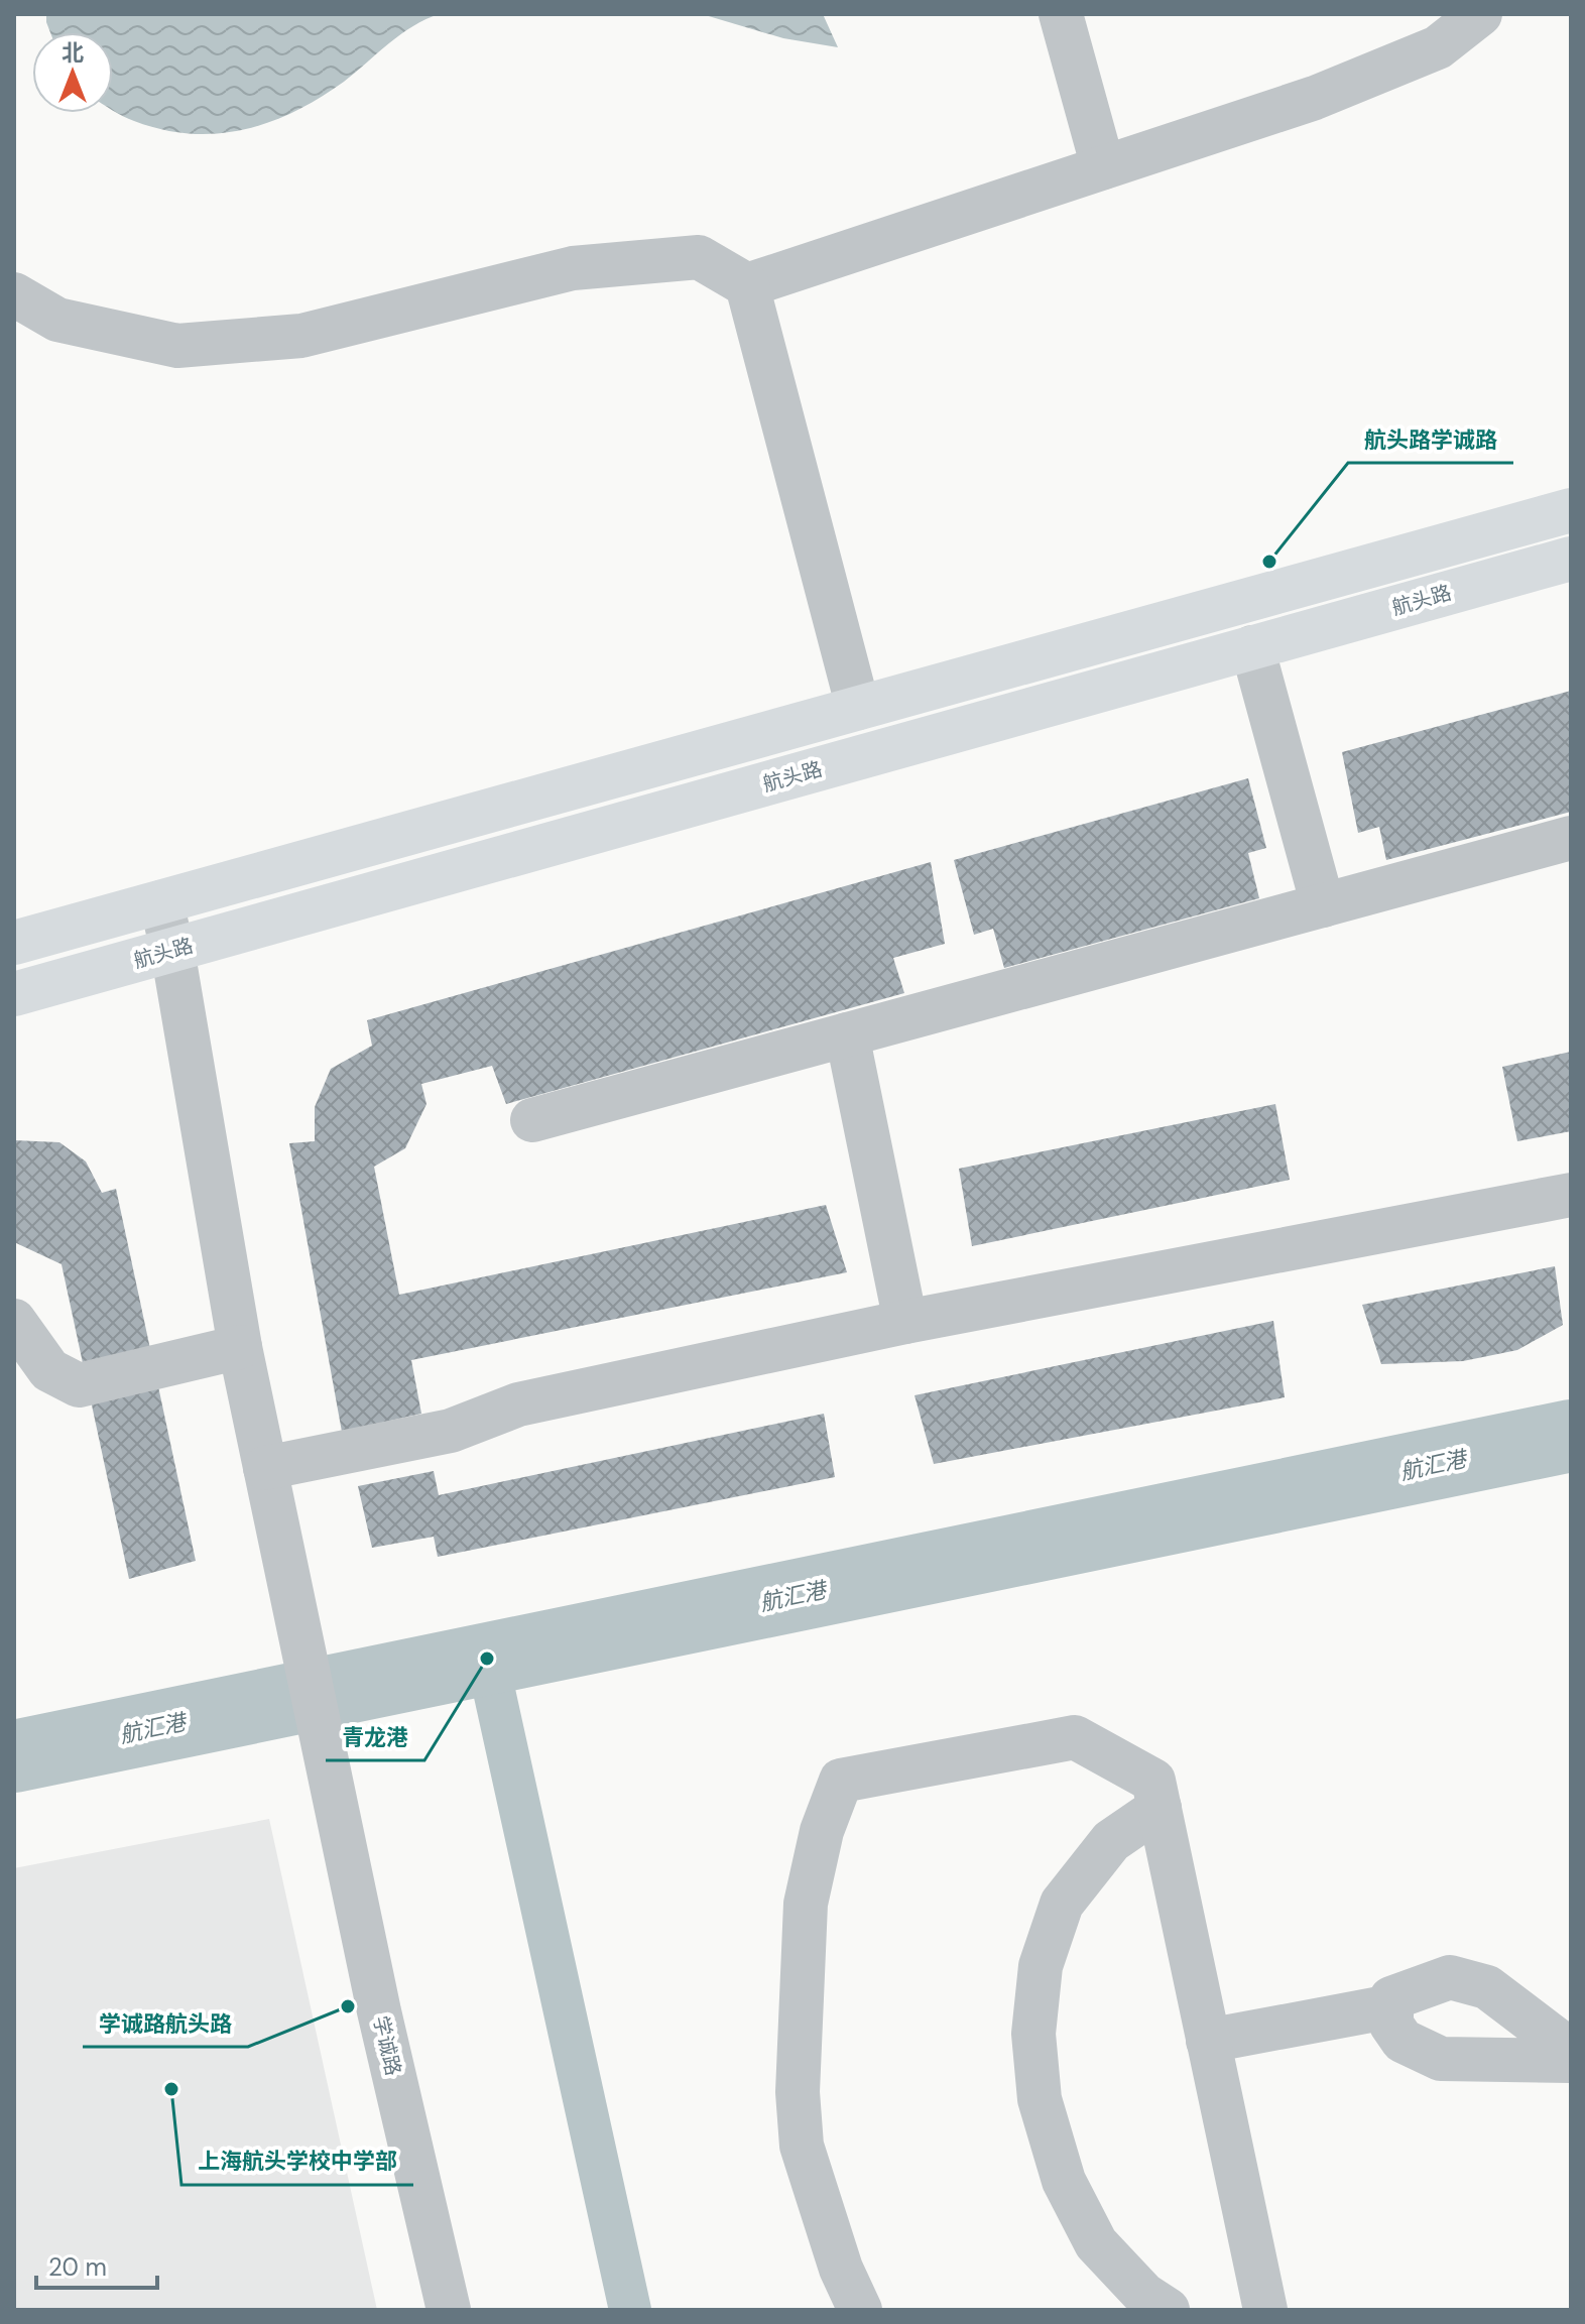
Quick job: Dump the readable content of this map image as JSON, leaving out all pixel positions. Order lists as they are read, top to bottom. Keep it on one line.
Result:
{"streets":{"main road":["航头路"],"street":["学诚路"]},"crossings":[["航头路","学诚路"]],"water":["航汇港"],"places":["航头路学诚路","青龙港","学诚路航头路","上海航头学校中学部"],"scale_bar":"20 m","north":"top"}
